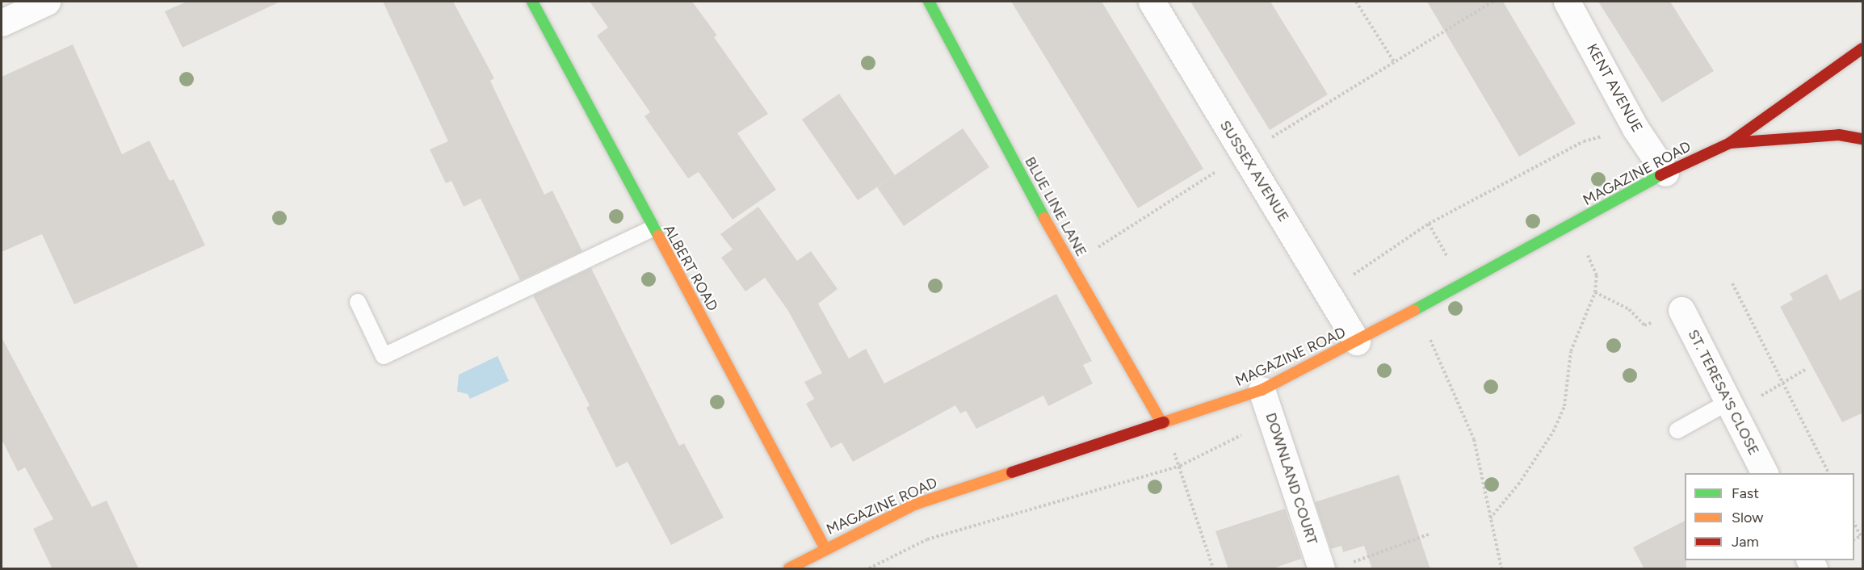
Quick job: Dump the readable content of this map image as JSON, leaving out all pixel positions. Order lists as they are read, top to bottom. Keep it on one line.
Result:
{"streets":{"street":["KENT AVENUE","SUSSEX AVENUE","MAGAZINE ROAD","BLUE LINE LANE","ALBERT ROAD","ST. TERESA'S CLOSE","DOWNLAND COURT"]},"crossings":[["KENT AVENUE","MAGAZINE ROAD"],["SUSSEX AVENUE","MAGAZINE ROAD"],["MAGAZINE ROAD","BLUE LINE LANE"],["MAGAZINE ROAD","ALBERT ROAD"],["MAGAZINE ROAD","DOWNLAND COURT"]],"legend":["Fast","Slow","Jam"]}
